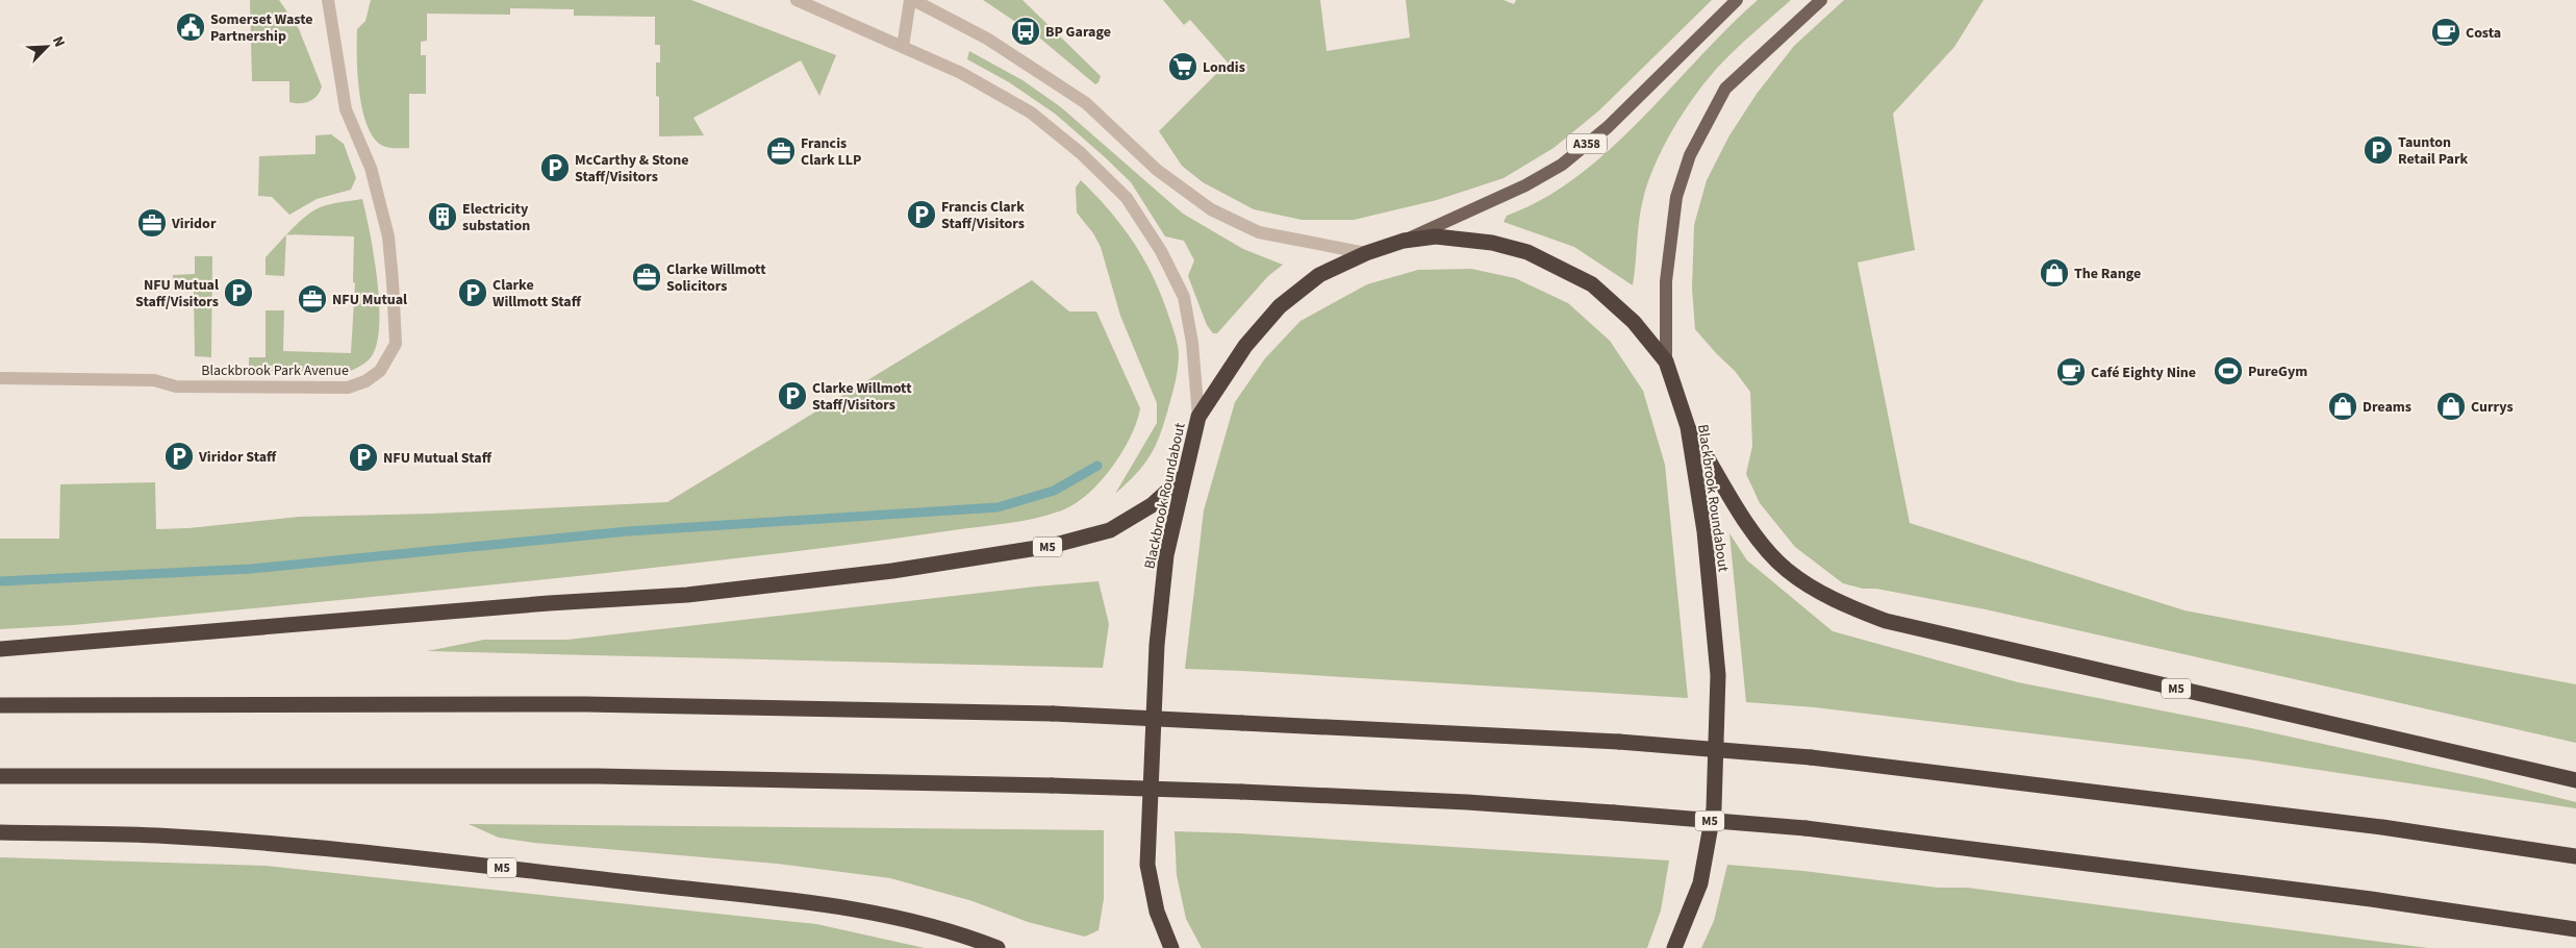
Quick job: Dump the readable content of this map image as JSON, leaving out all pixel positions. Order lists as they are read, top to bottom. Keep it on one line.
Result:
{"streets":{"highway":["Blackbrook Roundabout","M5"],"main road":["A358"],"street":["Blackbrook Park Avenue"]},"crossings":[["A358","Blackbrook Roundabout"],["Blackbrook Roundabout","M5"]],"places":{"public building":["Somerset Waste Partnership"],"bus stop":["BP Garage"],"cafe":["Costa","Café Eighty Nine"],"supermarket":["Londis"],"parking":["Taunton Retail Park","McCarthy & Stone Staff/Visitors","Francis Clark Staff/Visitors","NFU Mutual Staff/Visitors","Clarke Willmott Staff","Clarke Willmott Staff/Visitors","Viridor Staff","NFU Mutual Staff"],"office":["Francis Clark LLP","Viridor","Clarke Willmott Solicitors","NFU Mutual"],"building":["Electricity substation"],"shop":["The Range","Dreams","Currys"],"sports":["PureGym"]},"north":"top right"}
